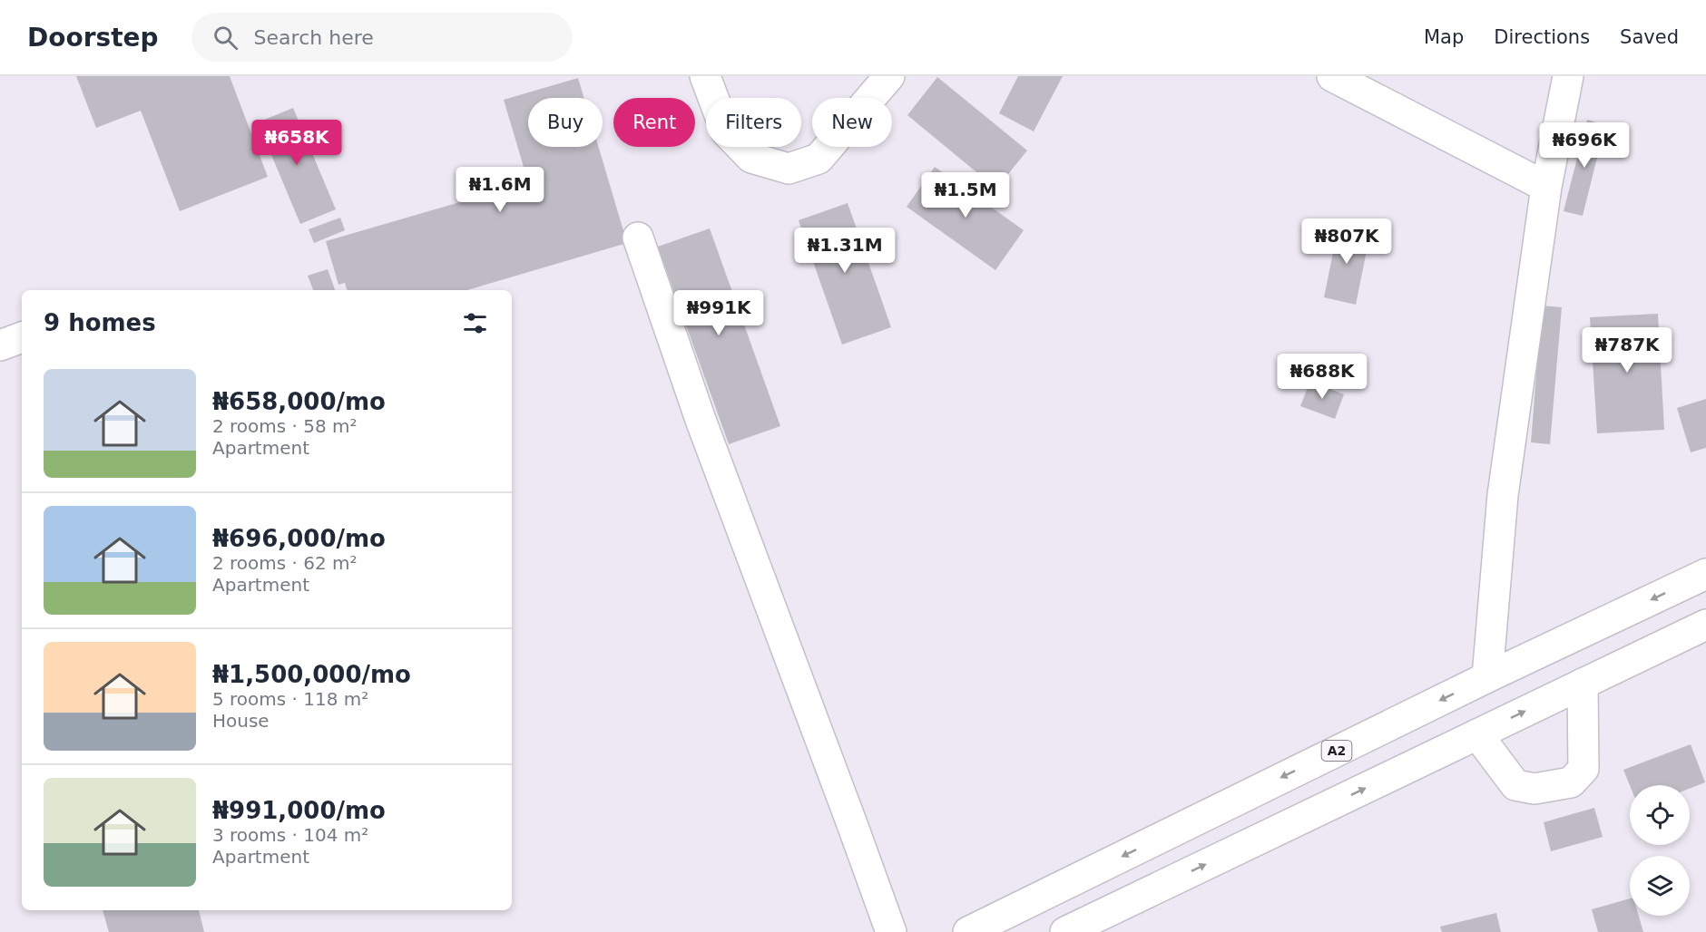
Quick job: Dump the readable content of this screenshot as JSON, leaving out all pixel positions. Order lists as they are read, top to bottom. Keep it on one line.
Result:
{"streets":{"main road":["A2"]},"page":{"header":"Doorstep","search":"Search here","nav":["Map","Directions","Saved"],"chip":["Buy","Rent","Filters","New"],"price":["₦658K","₦696K","₦1.6M","₦1.5M","₦807K","₦1.31M","₦991K","₦787K","₦688K"],"heading":"9 homes","list":[{"name":"₦658,000/mo","note":"2 rooms · 58 m² · Apartment"},{"name":"₦696,000/mo","note":"2 rooms · 62 m² · Apartment"},{"name":"₦1,500,000/mo","note":"5 rooms · 118 m² · House"},{"name":"₦991,000/mo","note":"3 rooms · 104 m² · Apartment"}]}}
